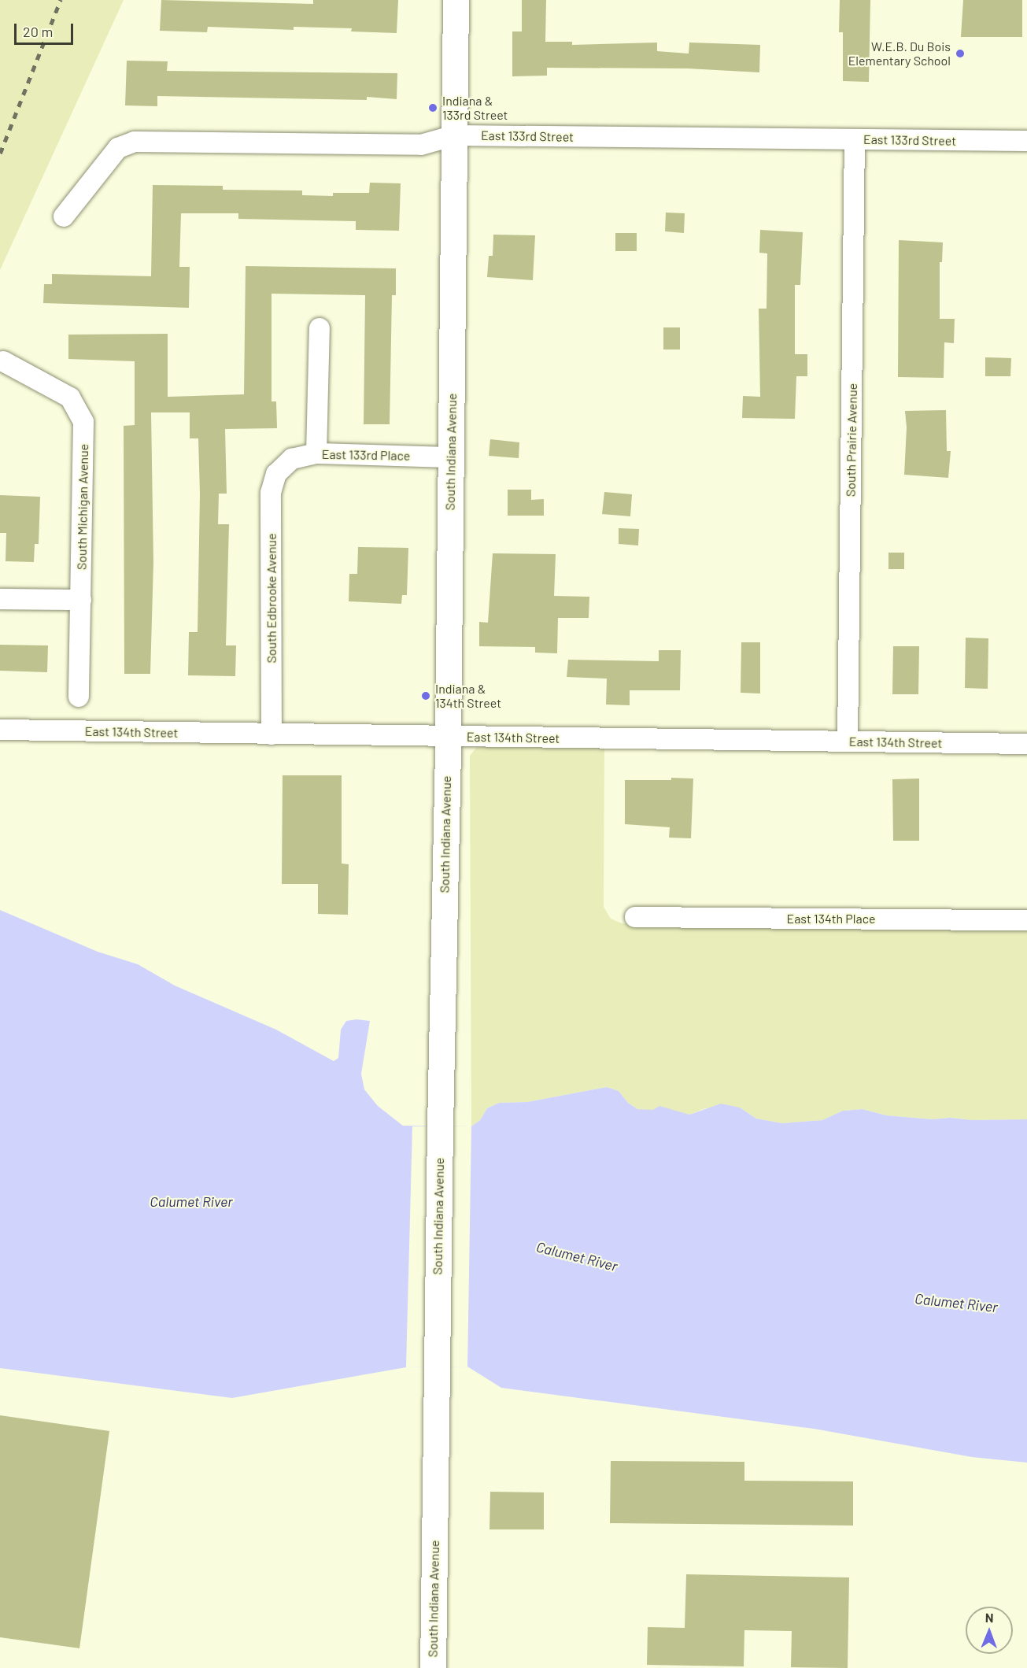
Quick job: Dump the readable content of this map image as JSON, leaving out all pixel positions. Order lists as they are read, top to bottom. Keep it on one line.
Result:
{"streets":{"main road":["South Indiana Avenue"],"street":["East 133rd Street","South Prairie Avenue","East 133rd Place","South Michigan Avenue","South Edbrooke Avenue","East 134th Street","East 134th Place"]},"crossings":[["East 133rd Street","South Prairie Avenue"],["East 133rd Street","South Indiana Avenue"],["South Prairie Avenue","East 134th Street"],["South Indiana Avenue","East 133rd Place"],["South Indiana Avenue","East 134th Street"],["East 133rd Place","South Edbrooke Avenue"],["South Edbrooke Avenue","East 134th Street"]],"water":["Calumet River"],"places":["W.E.B. Du Bois Elementary School","Indiana & 133rd Street","Indiana & 134th Street"],"scale_bar":"20 m","north":"top"}
